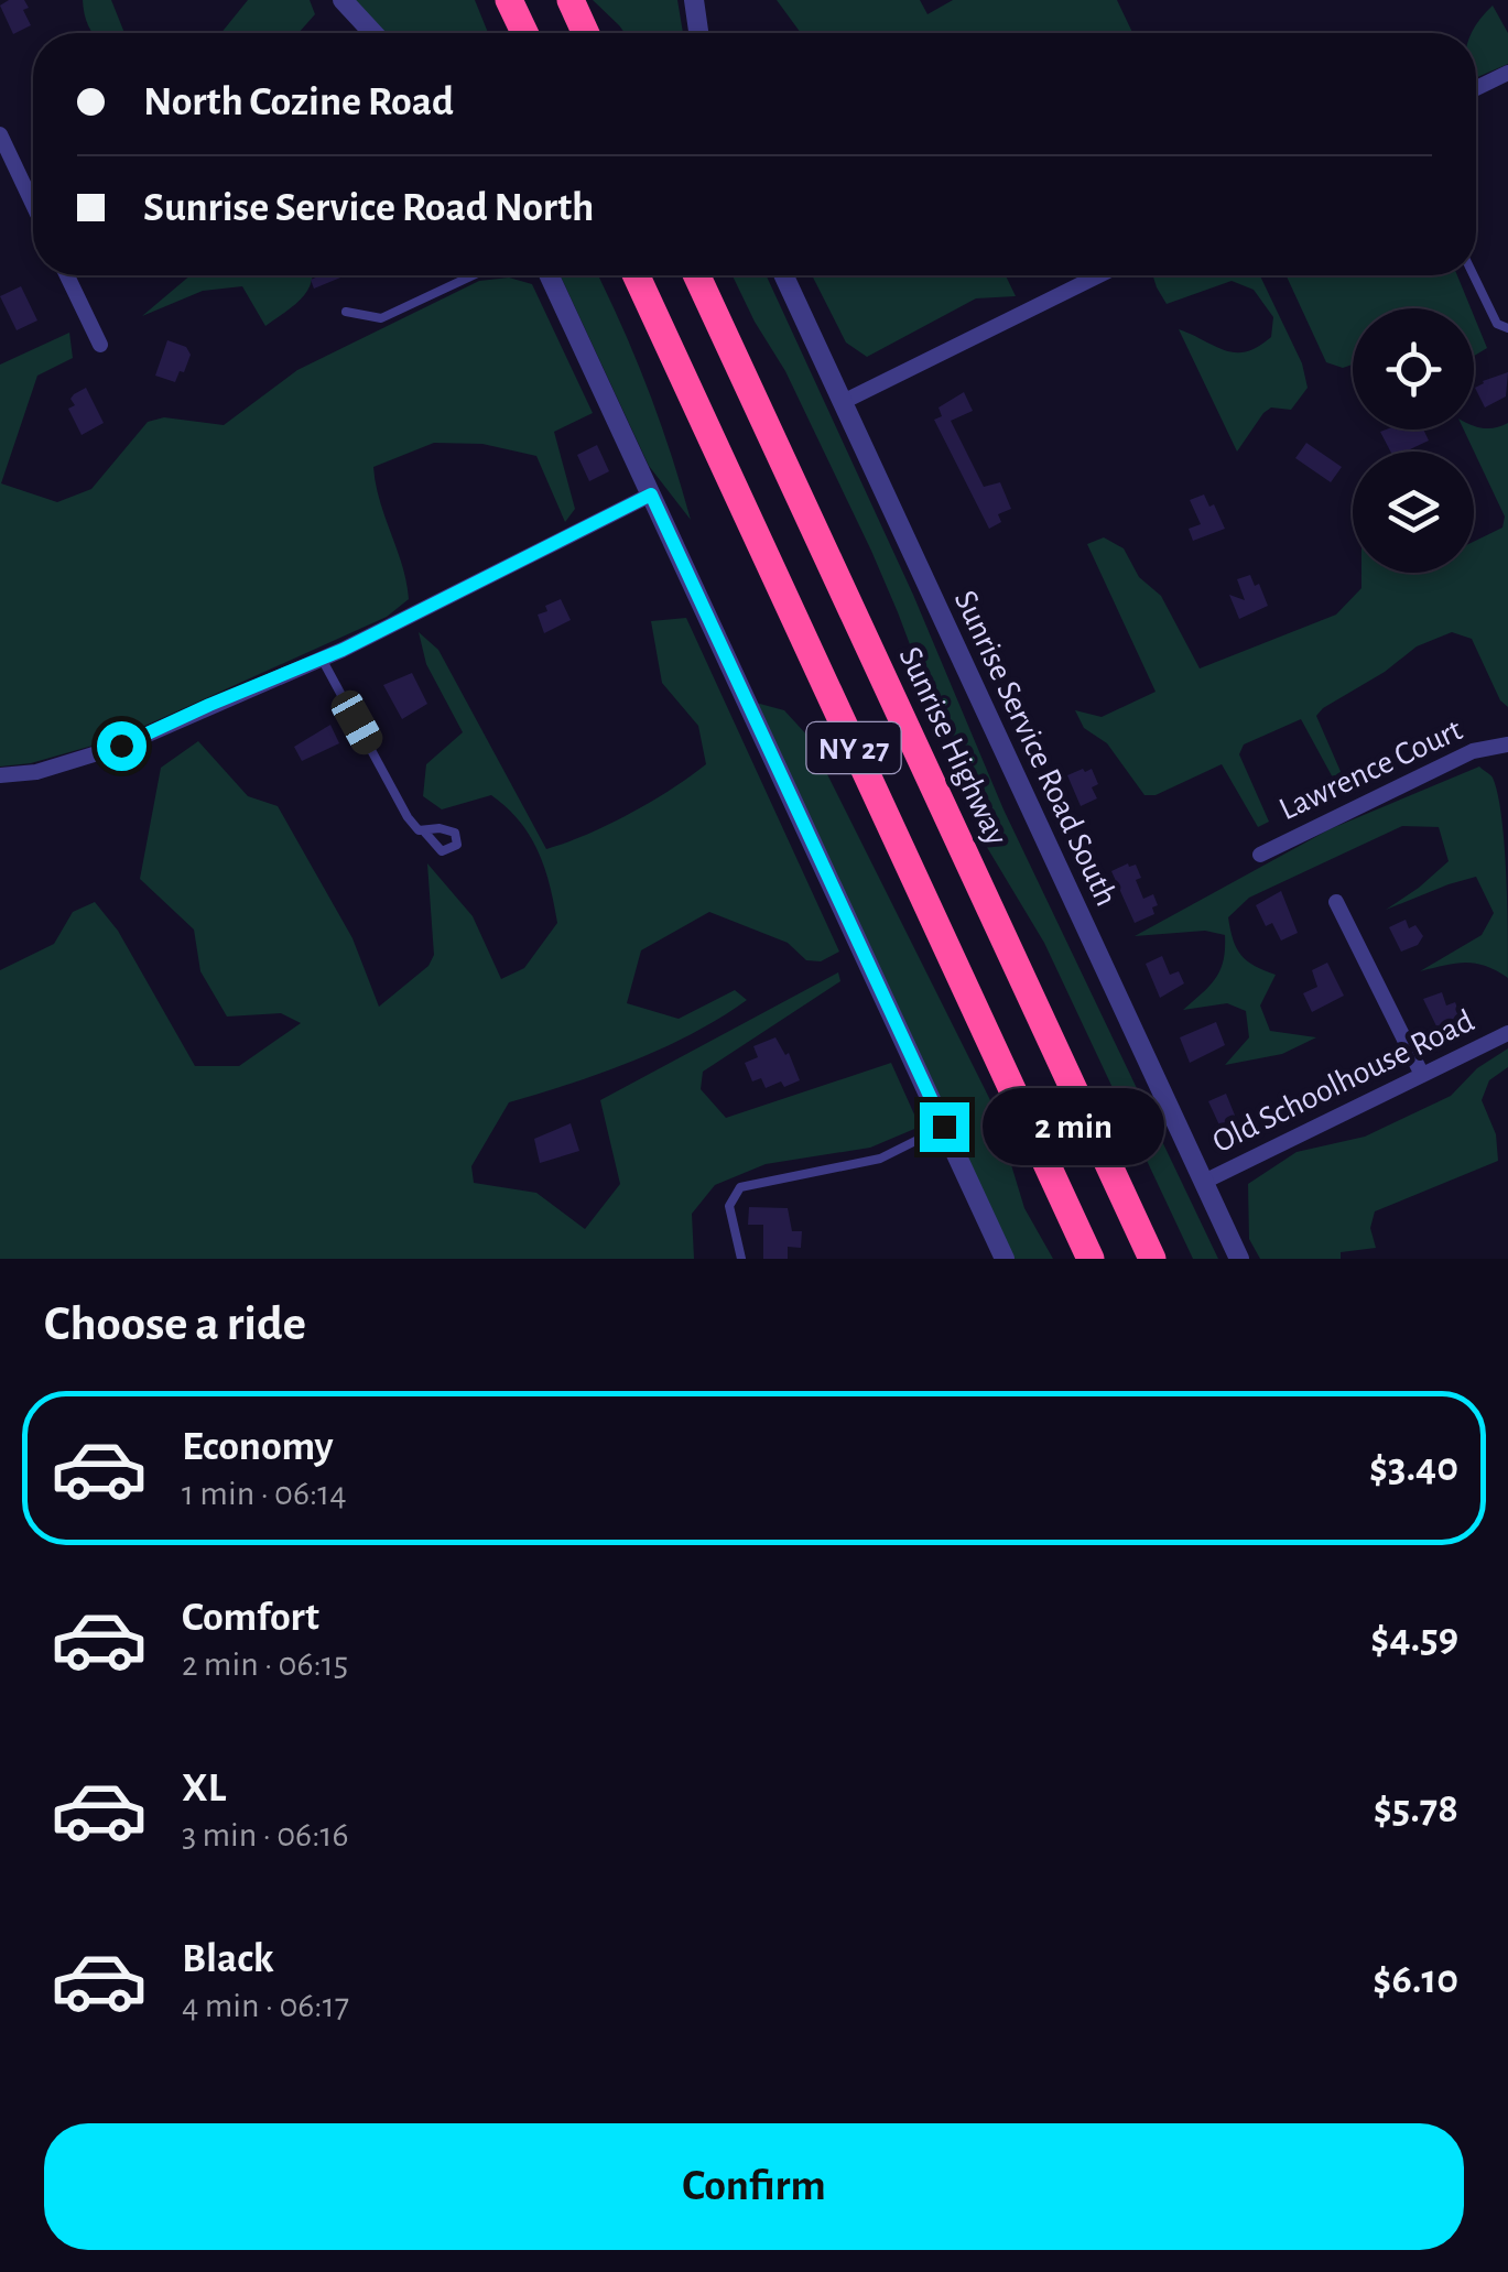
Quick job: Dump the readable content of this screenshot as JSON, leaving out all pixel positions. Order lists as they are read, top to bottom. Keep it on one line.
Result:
{"streets":{"highway":["Sunrise Highway","NY 27"],"street":["Sunrise Service Road South","Lawrence Court","Old Schoolhouse Road"]},"crossings":[["Sunrise Service Road South","Old Schoolhouse Road"]],"page":{"banner":["North Cozine Road","Sunrise Service Road North"],"bubble":"2 min","heading":"Choose a ride","list":[{"name":"Economy","note":"1 min · 06:14","value":"$3.40"},{"name":"Comfort","note":"2 min · 06:15","value":"$4.59"},{"name":"XL","note":"3 min · 06:16","value":"$5.78"},{"name":"Black","note":"4 min · 06:17","value":"$6.10"}],"buttons":"Confirm"}}
